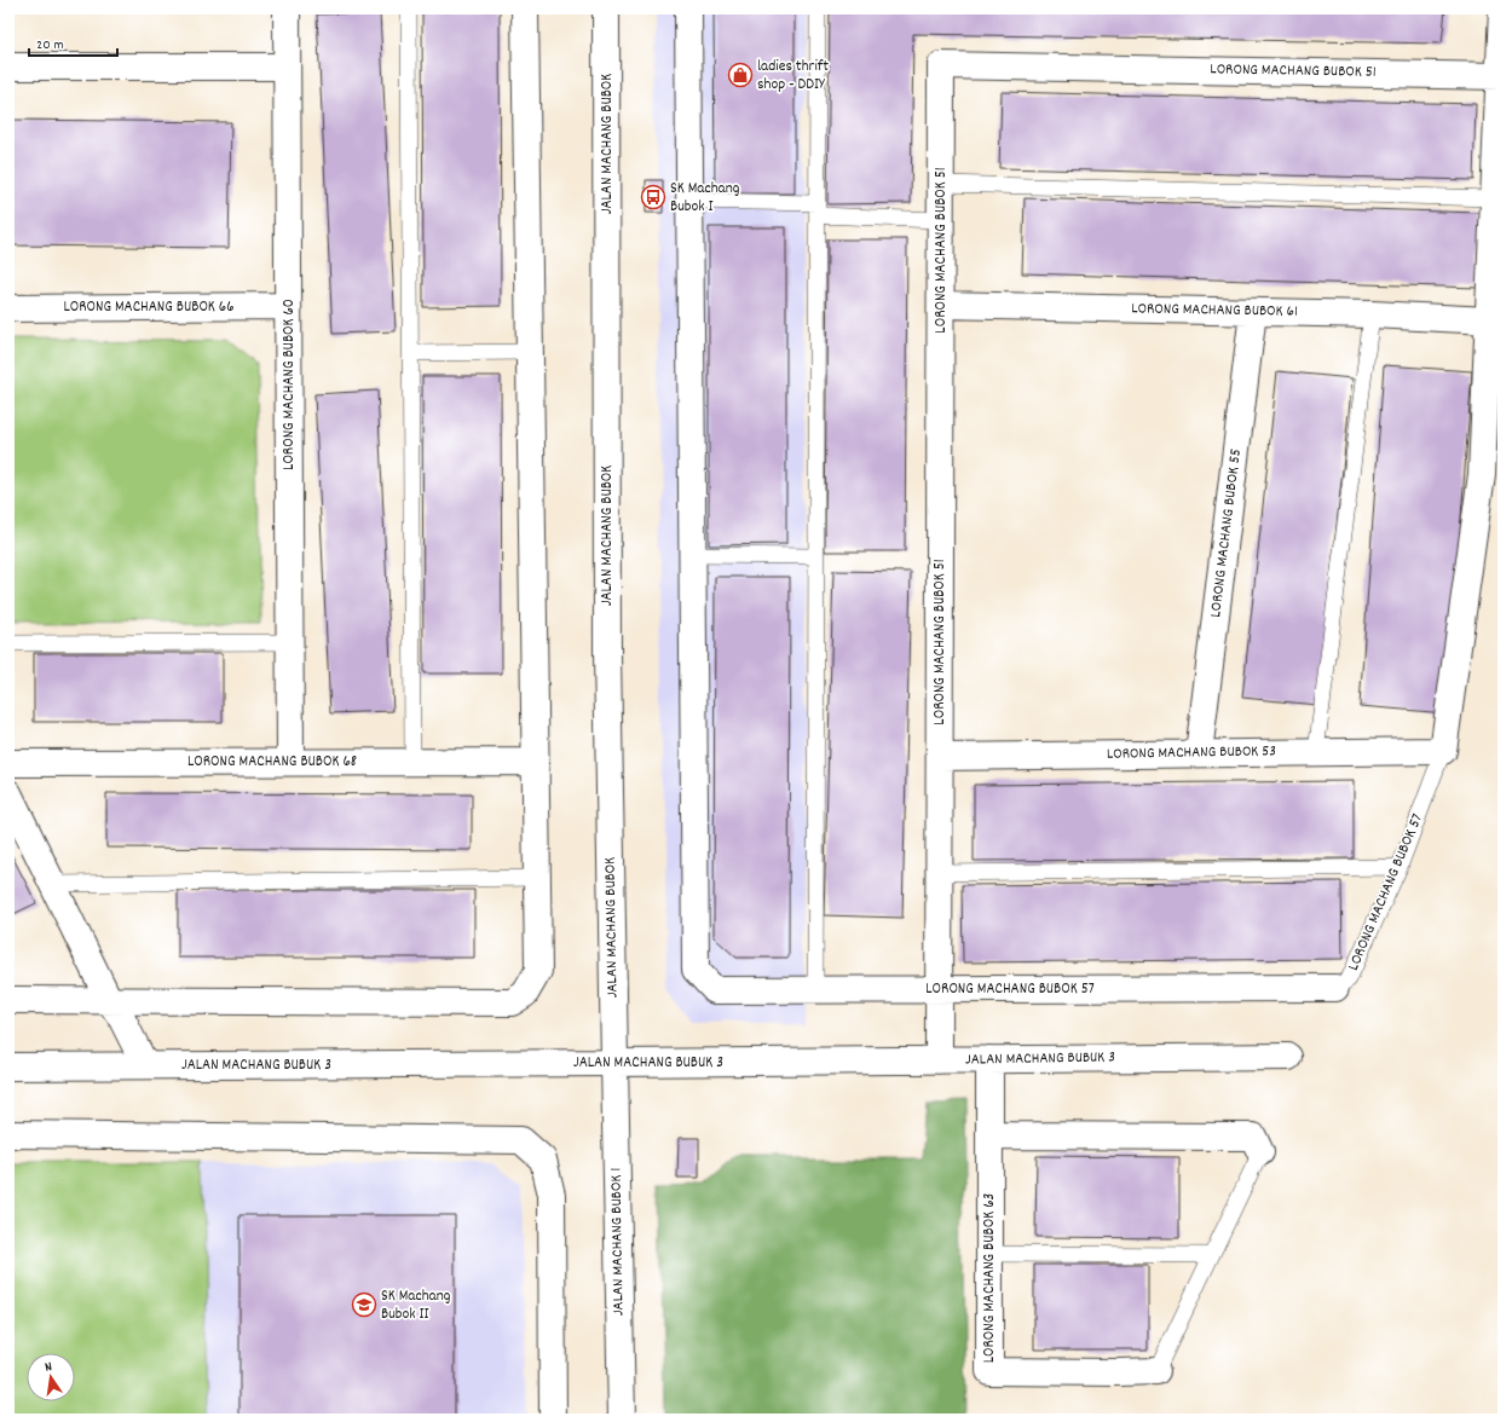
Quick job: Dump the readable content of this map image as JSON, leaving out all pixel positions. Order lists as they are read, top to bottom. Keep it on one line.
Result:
{"streets":{"street":["LORONG MACHANG BUBOK 51","JALAN MACHANG BUBOK","LORONG MACHANG BUBOK 66","LORONG MACHANG BUBOK 61","LORONG MACHANG BUBOK 60","LORONG MACHANG BUBOK 55","LORONG MACHANG BUBOK 53","LORONG MACHANG BUBOK 68","LORONG MACHANG BUBOK 57","JALAN MACHANG BUBUK 3","JALAN MACHANG BUBOK 1","LORONG MACHANG BUBOK 63"]},"crossings":[["LORONG MACHANG BUBOK 51","LORONG MACHANG BUBOK 61"],["LORONG MACHANG BUBOK 51","LORONG MACHANG BUBOK 53"],["LORONG MACHANG BUBOK 51","LORONG MACHANG BUBOK 57"],["LORONG MACHANG BUBOK 51","JALAN MACHANG BUBUK 3"],["JALAN MACHANG BUBOK","JALAN MACHANG BUBUK 3"],["JALAN MACHANG BUBOK","JALAN MACHANG BUBOK 1"],["LORONG MACHANG BUBOK 66","LORONG MACHANG BUBOK 60"],["LORONG MACHANG BUBOK 61","LORONG MACHANG BUBOK 55"],["LORONG MACHANG BUBOK 61","LORONG MACHANG BUBOK 57"],["LORONG MACHANG BUBOK 60","LORONG MACHANG BUBOK 68"],["LORONG MACHANG BUBOK 55","LORONG MACHANG BUBOK 53"],["LORONG MACHANG BUBOK 53","LORONG MACHANG BUBOK 57"],["JALAN MACHANG BUBUK 3","JALAN MACHANG BUBOK 1"],["JALAN MACHANG BUBUK 3","LORONG MACHANG BUBOK 63"]],"places":{"shop":["ladies thrift shop - DDIY"],"bus stop":["SK Machang Bubok I"],"school or university":["SK Machang Bubok II"]},"scale_bar":"20 m","north":"top"}
